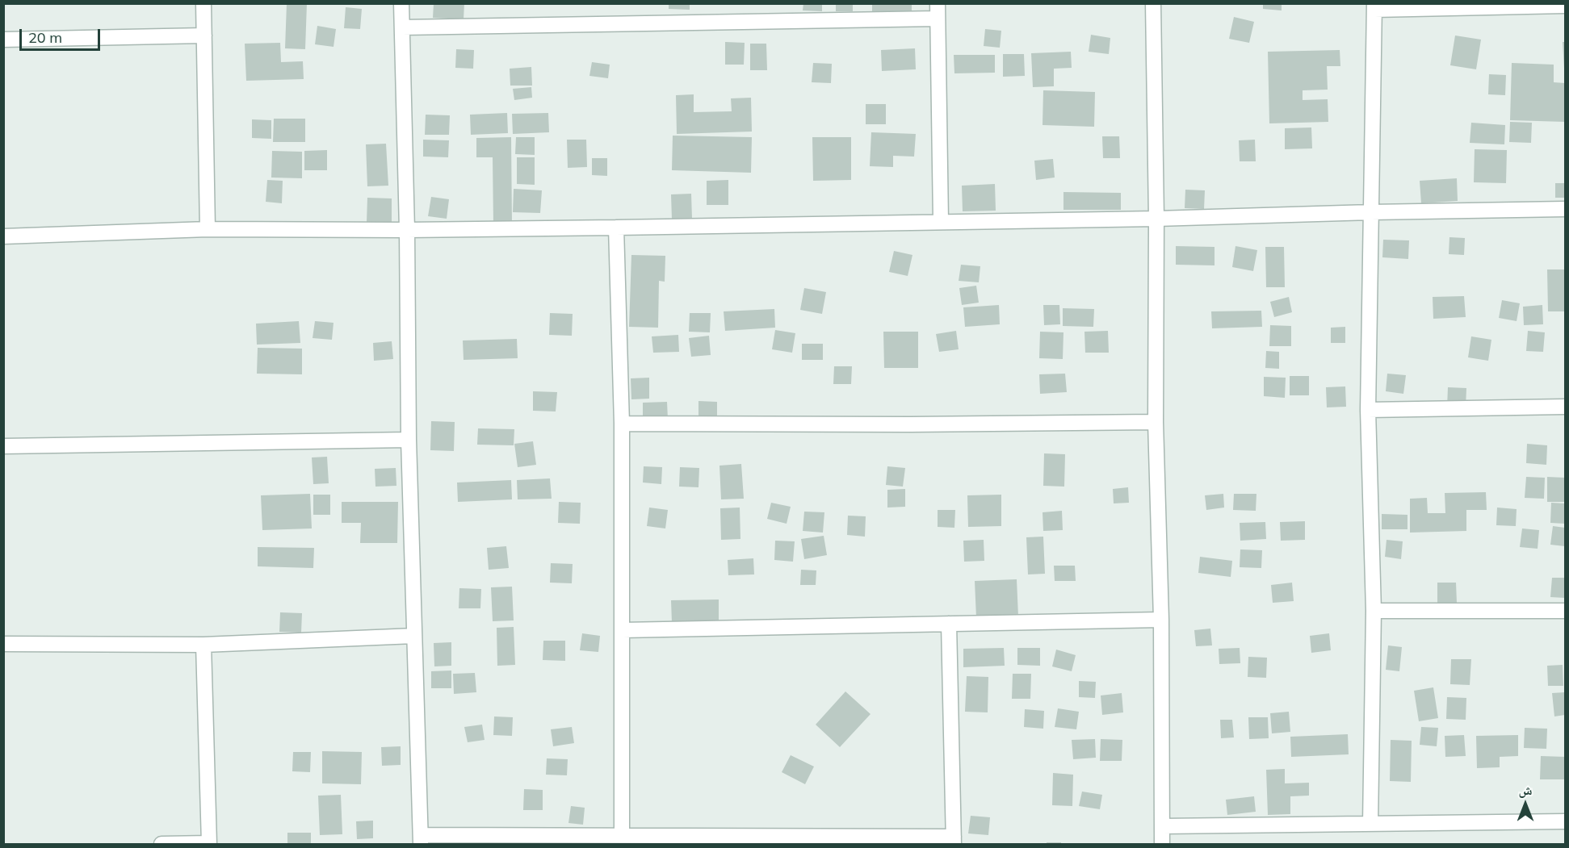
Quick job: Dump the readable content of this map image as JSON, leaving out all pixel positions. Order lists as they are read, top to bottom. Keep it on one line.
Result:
{"scale_bar":"20 m","north":"top"}
